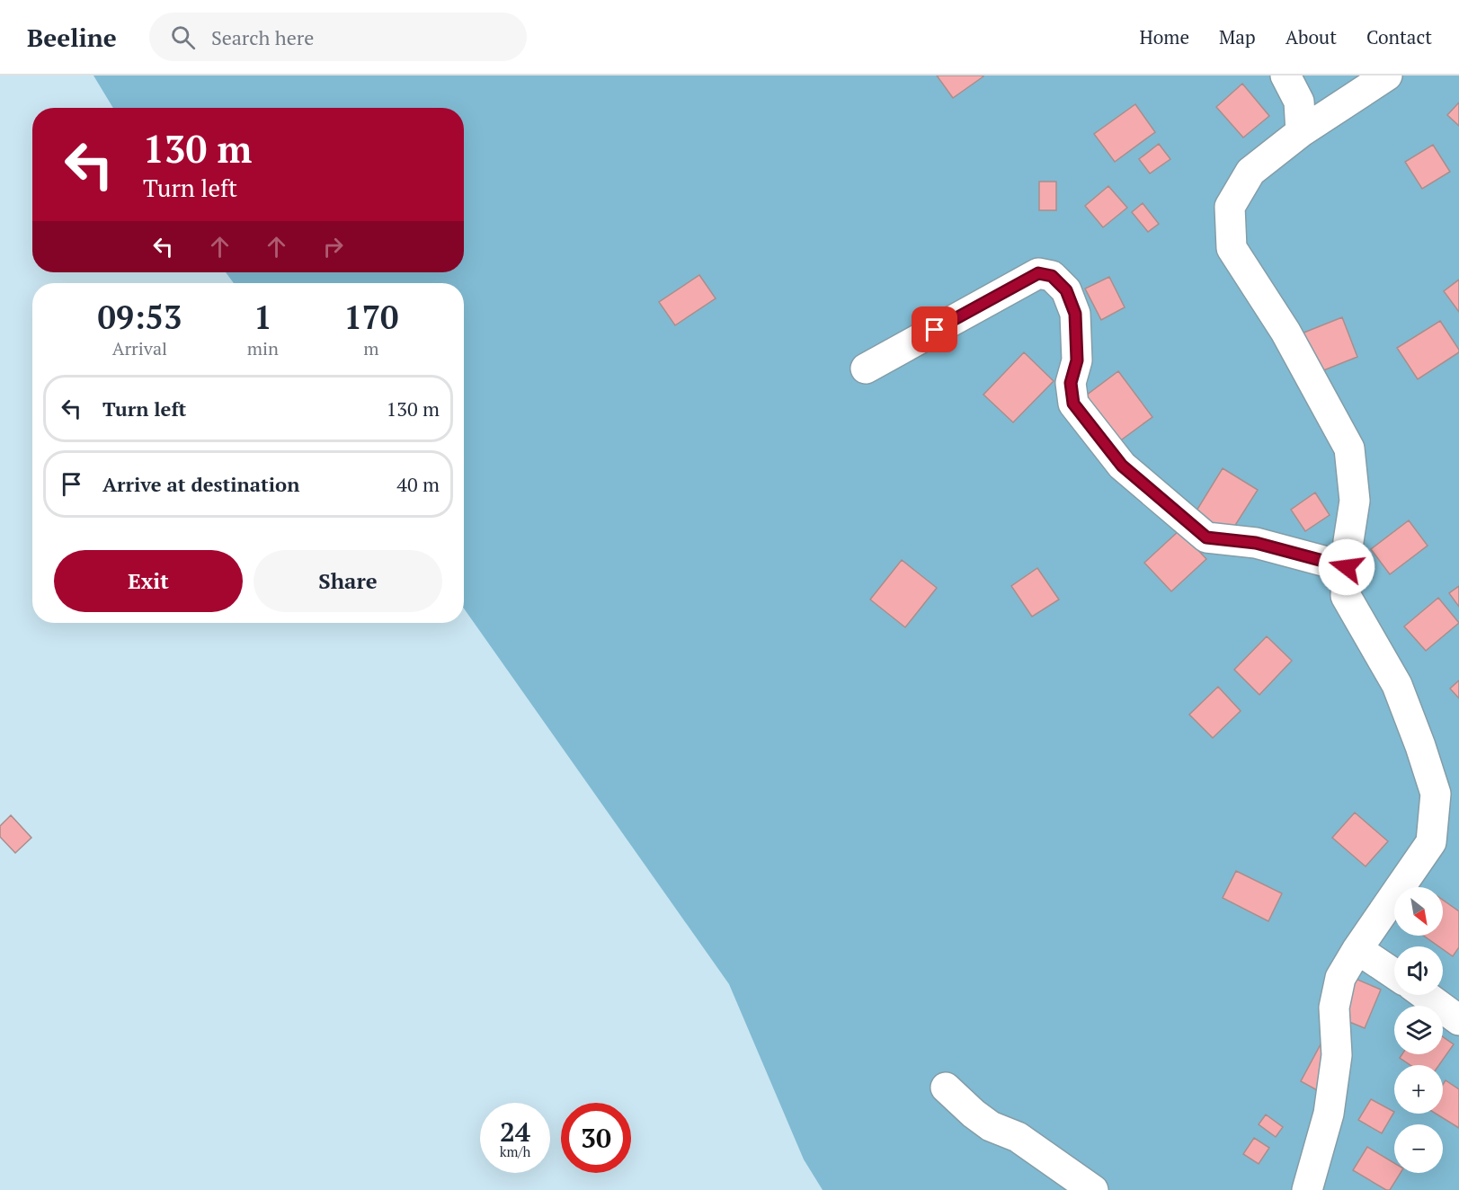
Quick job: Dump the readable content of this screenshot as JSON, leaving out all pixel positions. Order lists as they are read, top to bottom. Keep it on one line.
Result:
{"north":"bottom right","page":{"header":"Beeline","search":"Search here","nav":["Home","Map","About","Contact"],"turn":["130 m","Turn left"],"eta":["09:53","Arrival","1","min","170","m"],"list":[{"name":"Turn left","value":"130 m"},{"name":"Arrive at destination","value":"40 m"}],"buttons":["Exit","Share"],"map_buttons":["+","−"],"speed":"24 km/h","limit":"30"}}
